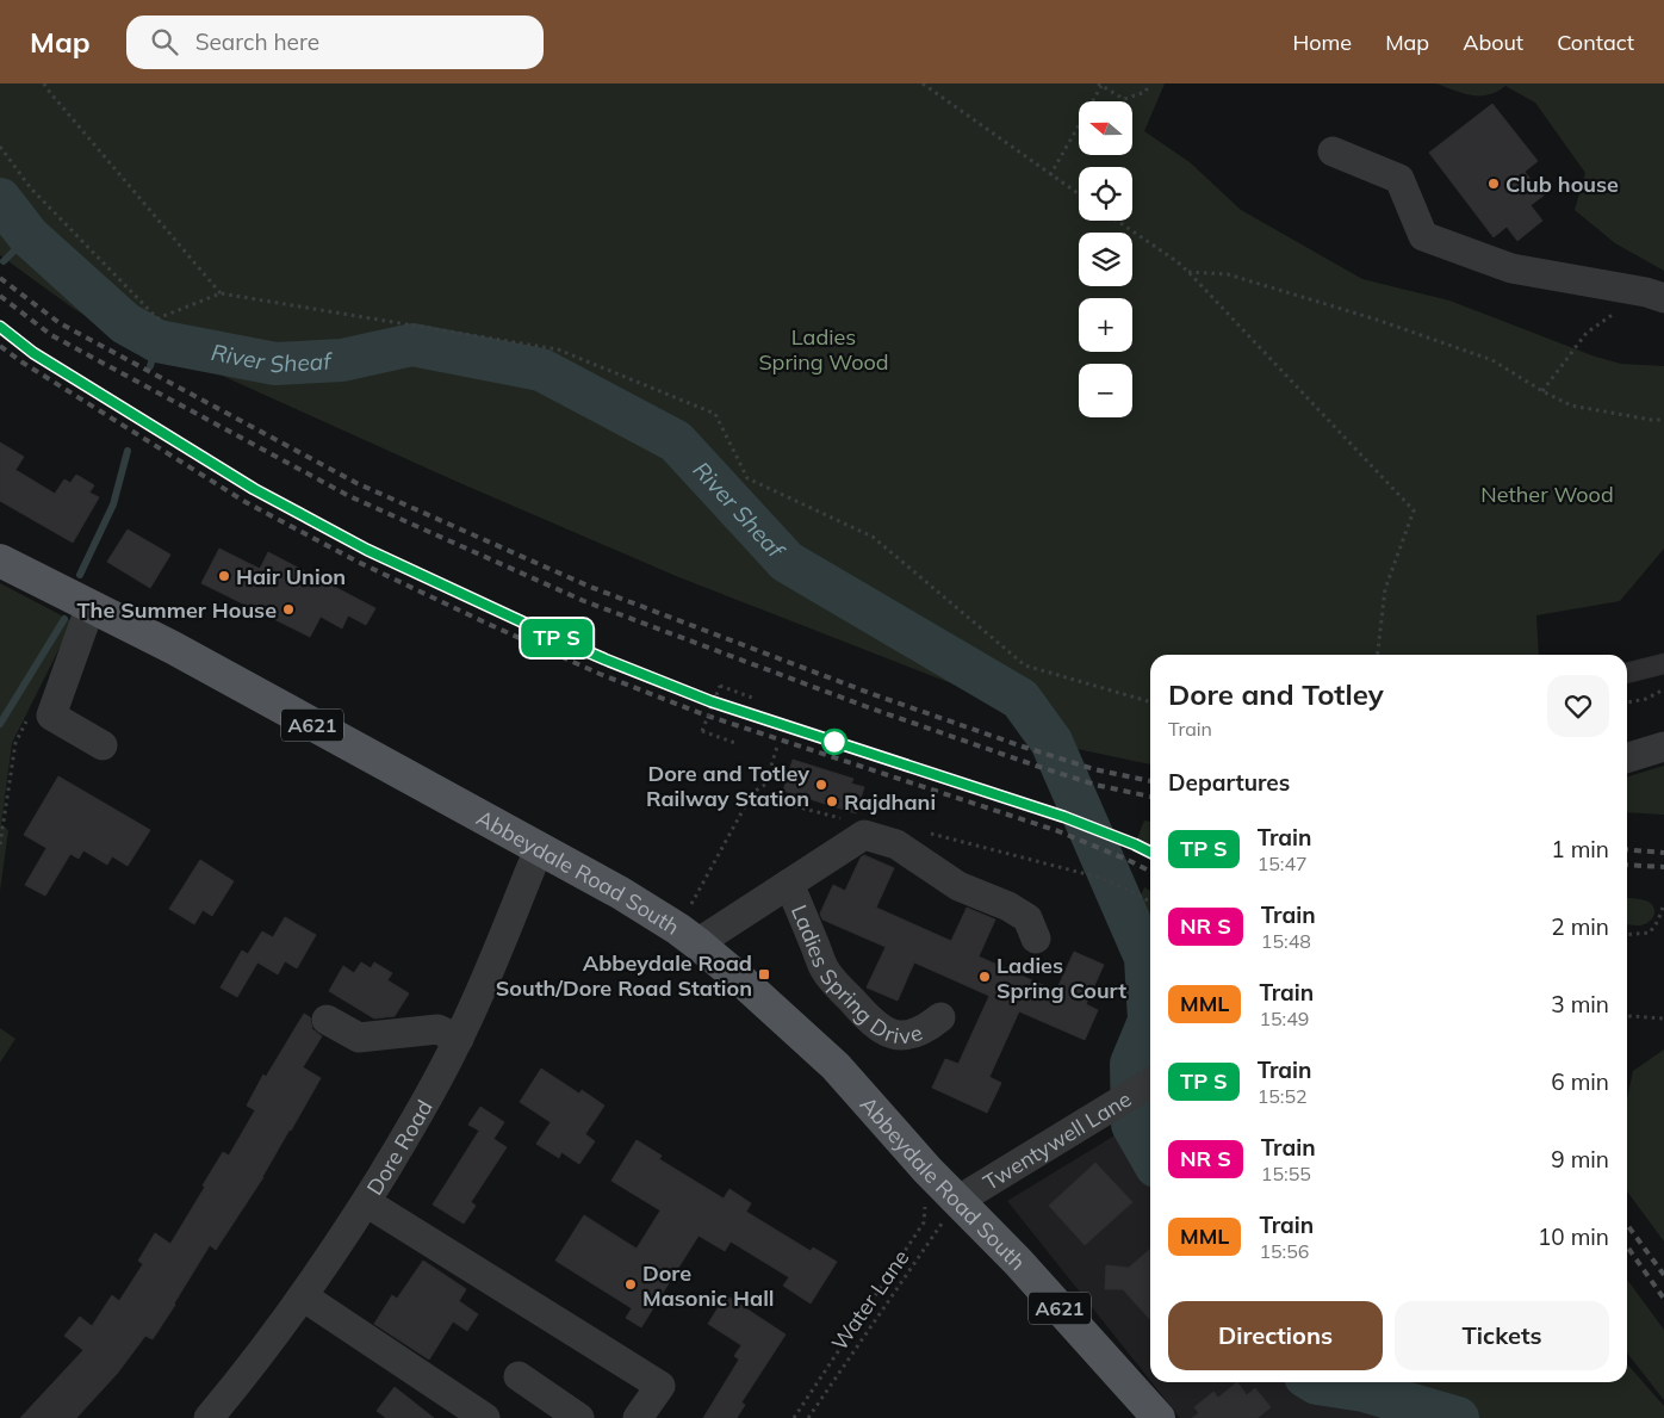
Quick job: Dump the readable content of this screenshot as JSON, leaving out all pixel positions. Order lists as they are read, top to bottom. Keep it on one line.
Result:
{"streets":{"main road":["A621","Abbeydale Road South"],"street":["Ladies Spring Drive","Twentywell Lane","Dore Road"],"path":["Water Lane"]},"crossings":[["Abbeydale Road South","Twentywell Lane"],["Abbeydale Road South","Dore Road"],["Abbeydale Road South","Water Lane"],["Twentywell Lane","Water Lane"]],"water":["River Sheaf"],"parks":["Ladies Spring Wood","Nether Wood"],"places":{"other":["Club house","Hair Union","The Summer House","Dore and Totley Railway Station","Rajdhani","Ladies Spring Court","Dore Masonic Hall"],"transit":["Abbeydale Road South/Dore Road Station"]},"north":"left","page":{"header":"Map","search":"Search here","nav":["Home","Map","About","Contact"],"on_map":"TP S","map_buttons":["+","−"],"heading":[["Dore and Totley","Train"],"Departures"],"list":[{"mark":"TP S","name":"Train","note":"15:47","value":"1 min"},{"mark":"NR S","name":"Train","note":"15:48","value":"2 min"},{"mark":"MML","name":"Train","note":"15:49","value":"3 min"},{"mark":"TP S","name":"Train","note":"15:52","value":"6 min"},{"mark":"NR S","name":"Train","note":"15:55","value":"9 min"},{"mark":"MML","name":"Train","note":"15:56","value":"10 min"}],"buttons":["Directions","Tickets"]}}
